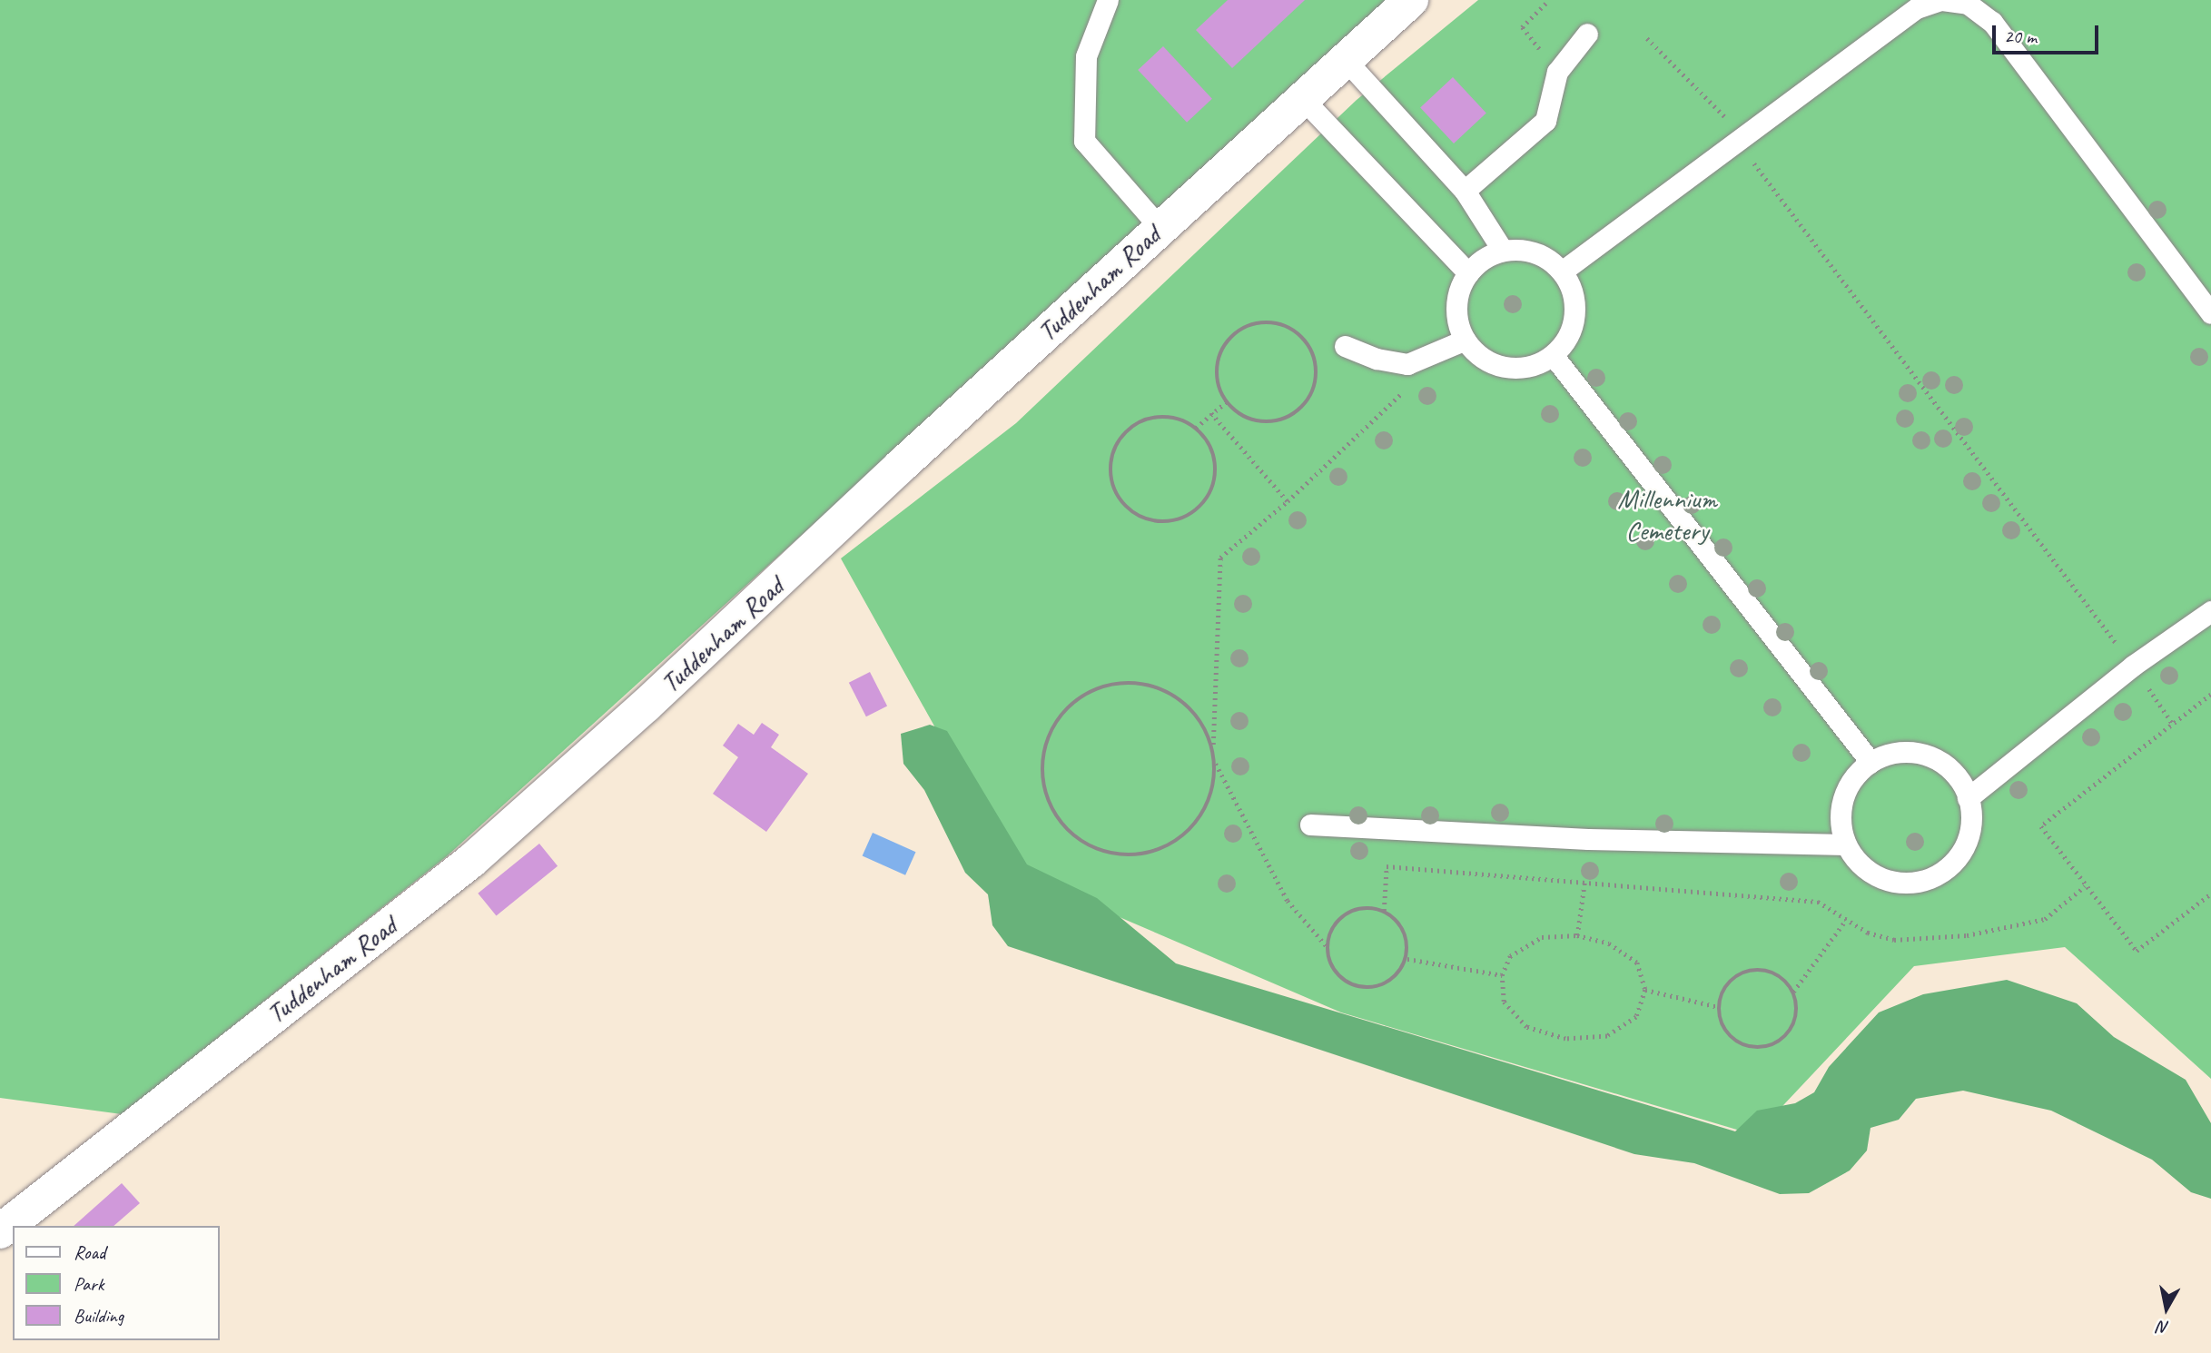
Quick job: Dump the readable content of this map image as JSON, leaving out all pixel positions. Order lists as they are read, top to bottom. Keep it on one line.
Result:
{"streets":{"street":["Tuddenham Road"]},"parks":["Millennium Cemetery"],"legend":["Road","Park","Building"],"scale_bar":"20 m","north":"bottom"}
